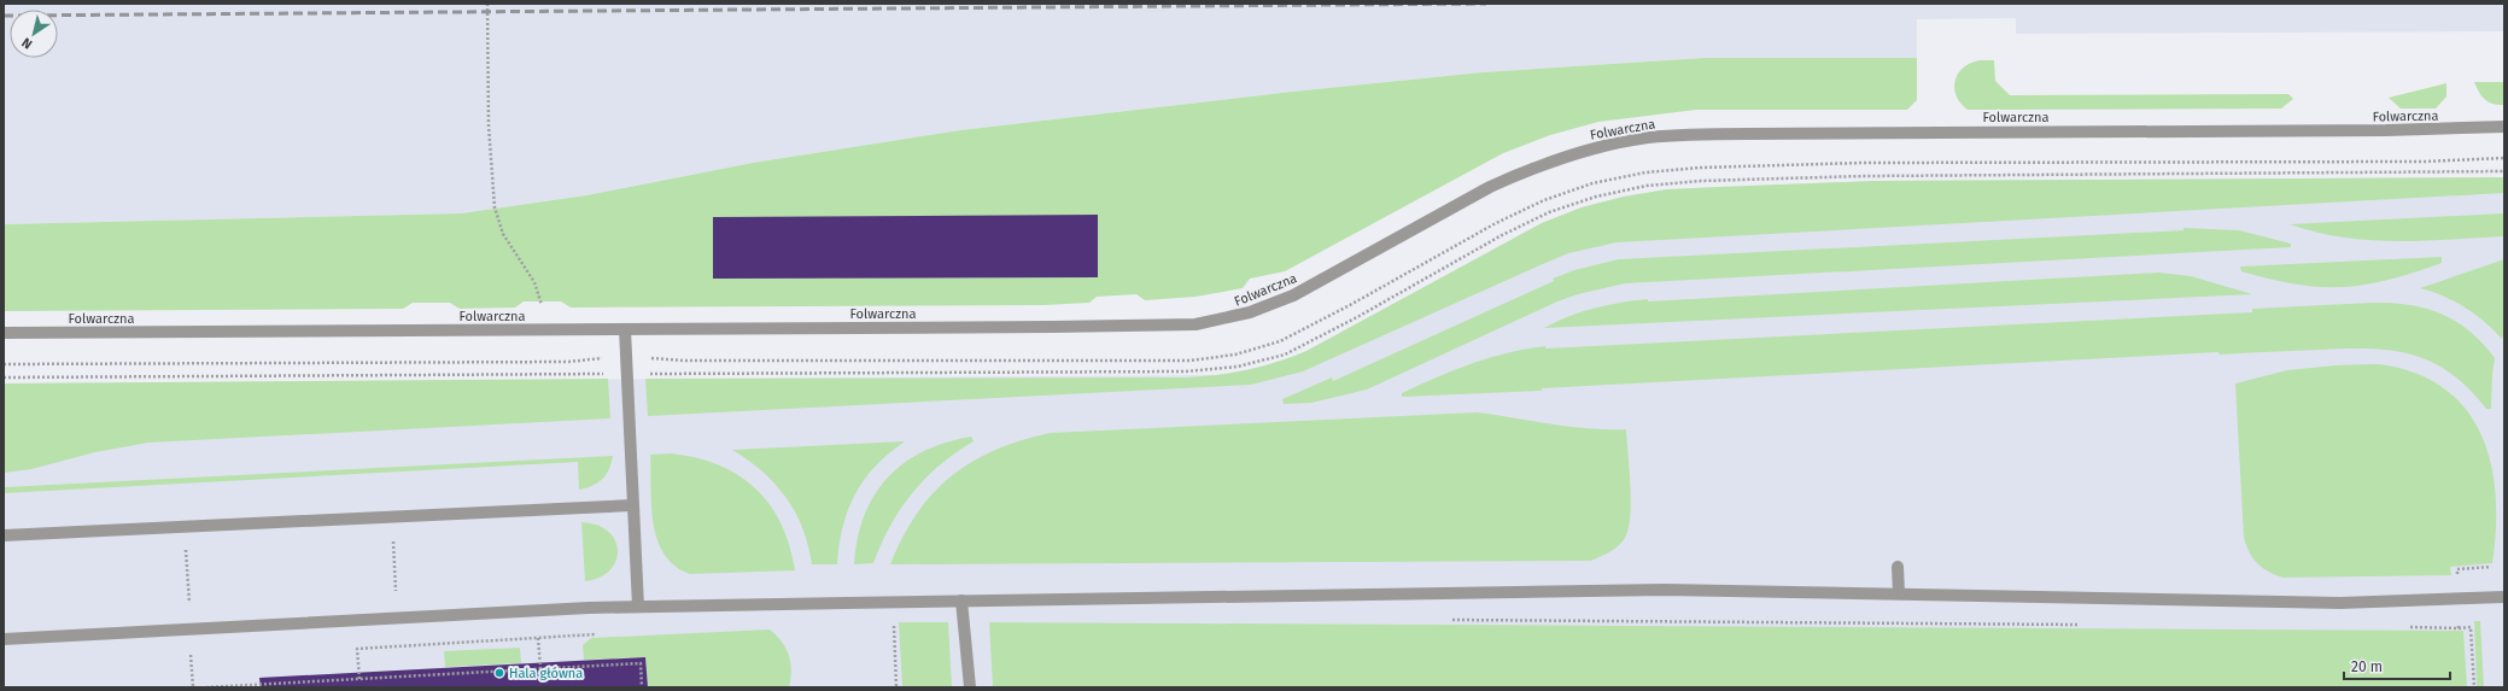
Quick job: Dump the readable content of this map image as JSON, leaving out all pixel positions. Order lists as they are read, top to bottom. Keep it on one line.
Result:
{"streets":{"street":["Folwarczna"]},"places":["Hala główna"],"scale_bar":"20 m","north":"bottom left"}
